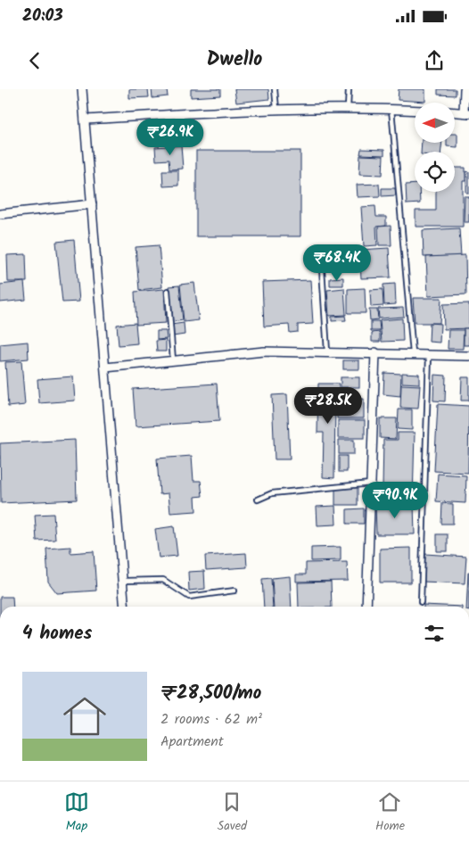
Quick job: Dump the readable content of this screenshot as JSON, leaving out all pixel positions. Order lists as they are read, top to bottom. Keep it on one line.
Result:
{"north":"left","page":{"status":"20:03","header":"Dwello","price":["₹26.9K","₹68.4K","₹28.5K","₹90.9K"],"heading":"4 homes","list":[{"name":"₹28,500/mo","note":"2 rooms · 62 m² · Apartment"}],"tabs":["Map","Saved","Home"]}}
